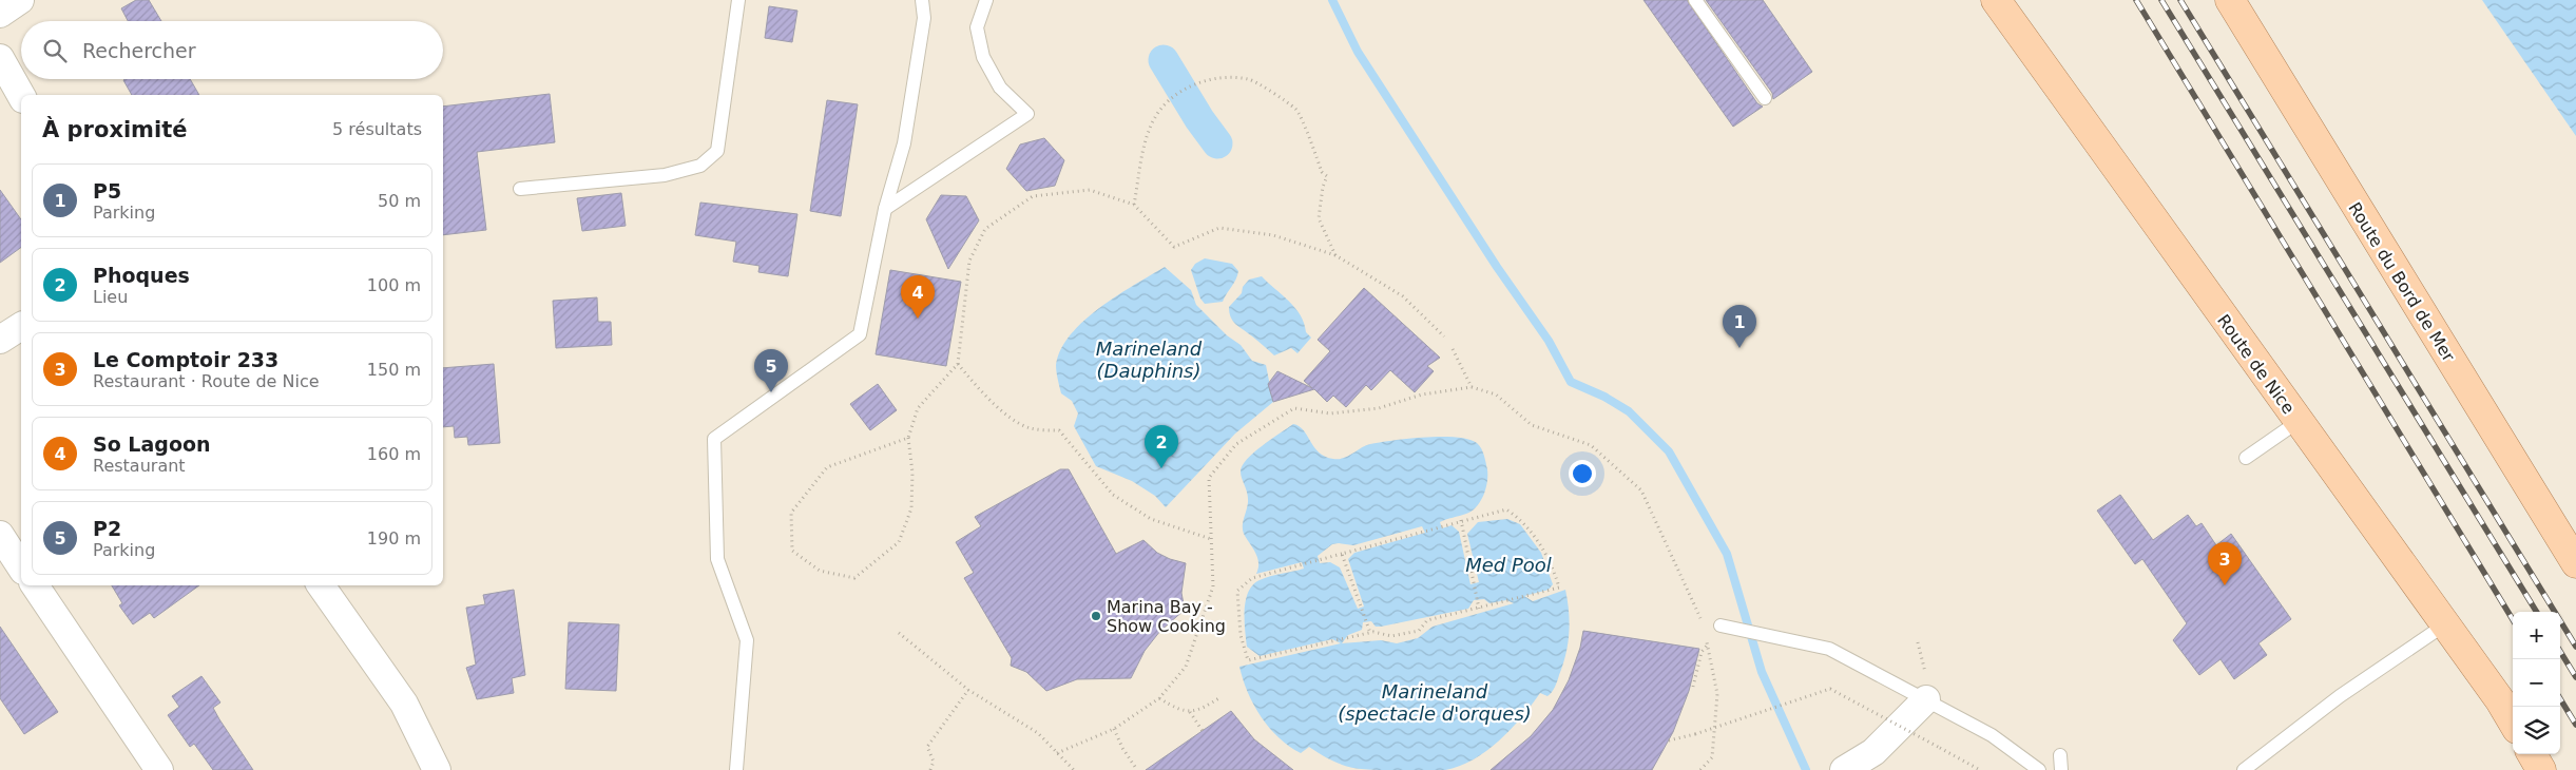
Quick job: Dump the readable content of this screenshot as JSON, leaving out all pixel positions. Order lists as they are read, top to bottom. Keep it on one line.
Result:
{"streets":{"main road":["Route du Bord de Mer","Route de Nice"]},"water":["Marineland (Dauphins)","Med Pool","Marineland (spectacle d'orques)"],"places":["Marina Bay - Show Cooking"],"page":{"search":"Rechercher","heading":["À proximité","5 résultats"],"list":[{"mark":"1","name":"P5","note":"Parking","value":"50 m"},{"mark":"2","name":"Phoques","note":"Lieu","value":"100 m"},{"mark":"3","name":"Le Comptoir 233","note":"Restaurant · Route de Nice","value":"150 m"},{"mark":"4","name":"So Lagoon","note":"Restaurant","value":"160 m"},{"mark":"5","name":"P2","note":"Parking","value":"190 m"}],"pins":["4","1","5","2","3"],"map_buttons":["+","−"]}}
